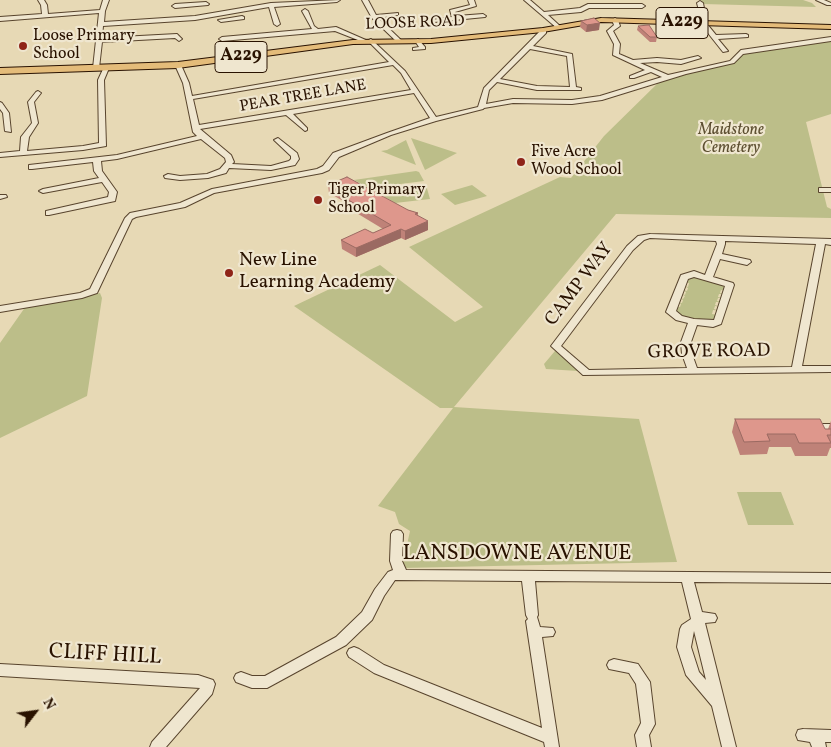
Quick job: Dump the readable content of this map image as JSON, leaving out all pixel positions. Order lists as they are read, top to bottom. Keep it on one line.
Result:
{"streets":{"highway":["A229","LOOSE ROAD"],"street":["PEAR TREE LANE","CAMP WAY","GROVE ROAD","LANSDOWNE AVENUE","CLIFF HILL"]},"crossings":[["CAMP WAY","GROVE ROAD"]],"parks":["Maidstone Cemetery"],"places":["Loose Primary School","Five Acre Wood School","Tiger Primary School","New Line Learning Academy"],"north":"top right"}
